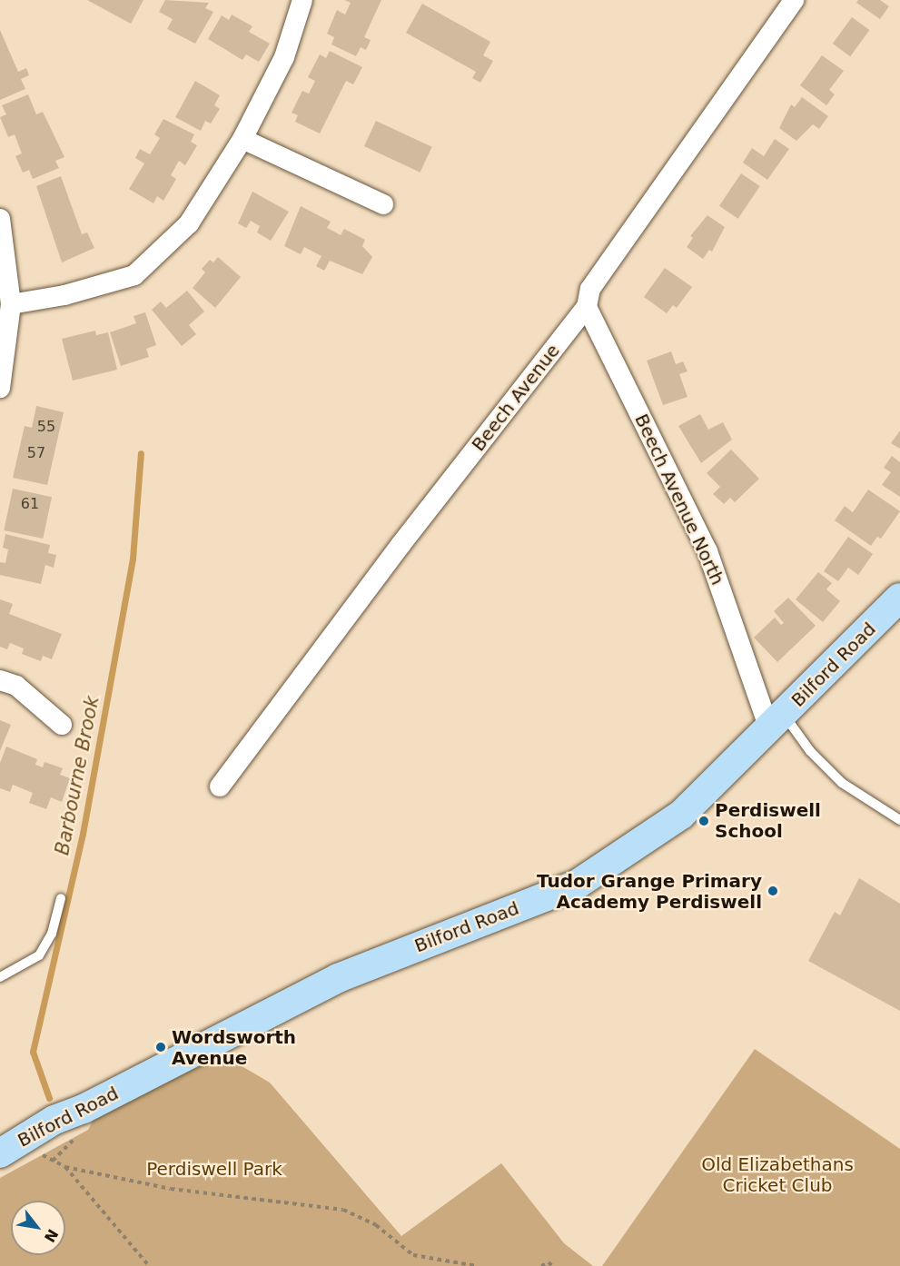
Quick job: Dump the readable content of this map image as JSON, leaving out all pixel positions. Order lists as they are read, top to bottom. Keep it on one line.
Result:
{"streets":{"main road":["Bilford Road"],"street":["Beech Avenue","Beech Avenue North"]},"crossings":[["Beech Avenue","Beech Avenue North"],["Beech Avenue North","Bilford Road"]],"water":["Barbourne Brook"],"parks":["Old Elizabethans Cricket Club","Perdiswell Park"],"places":["Perdiswell School","Tudor Grange Primary Academy Perdiswell","Wordsworth Avenue"],"house_numbers":["55","57","61"],"north":"bottom right"}
